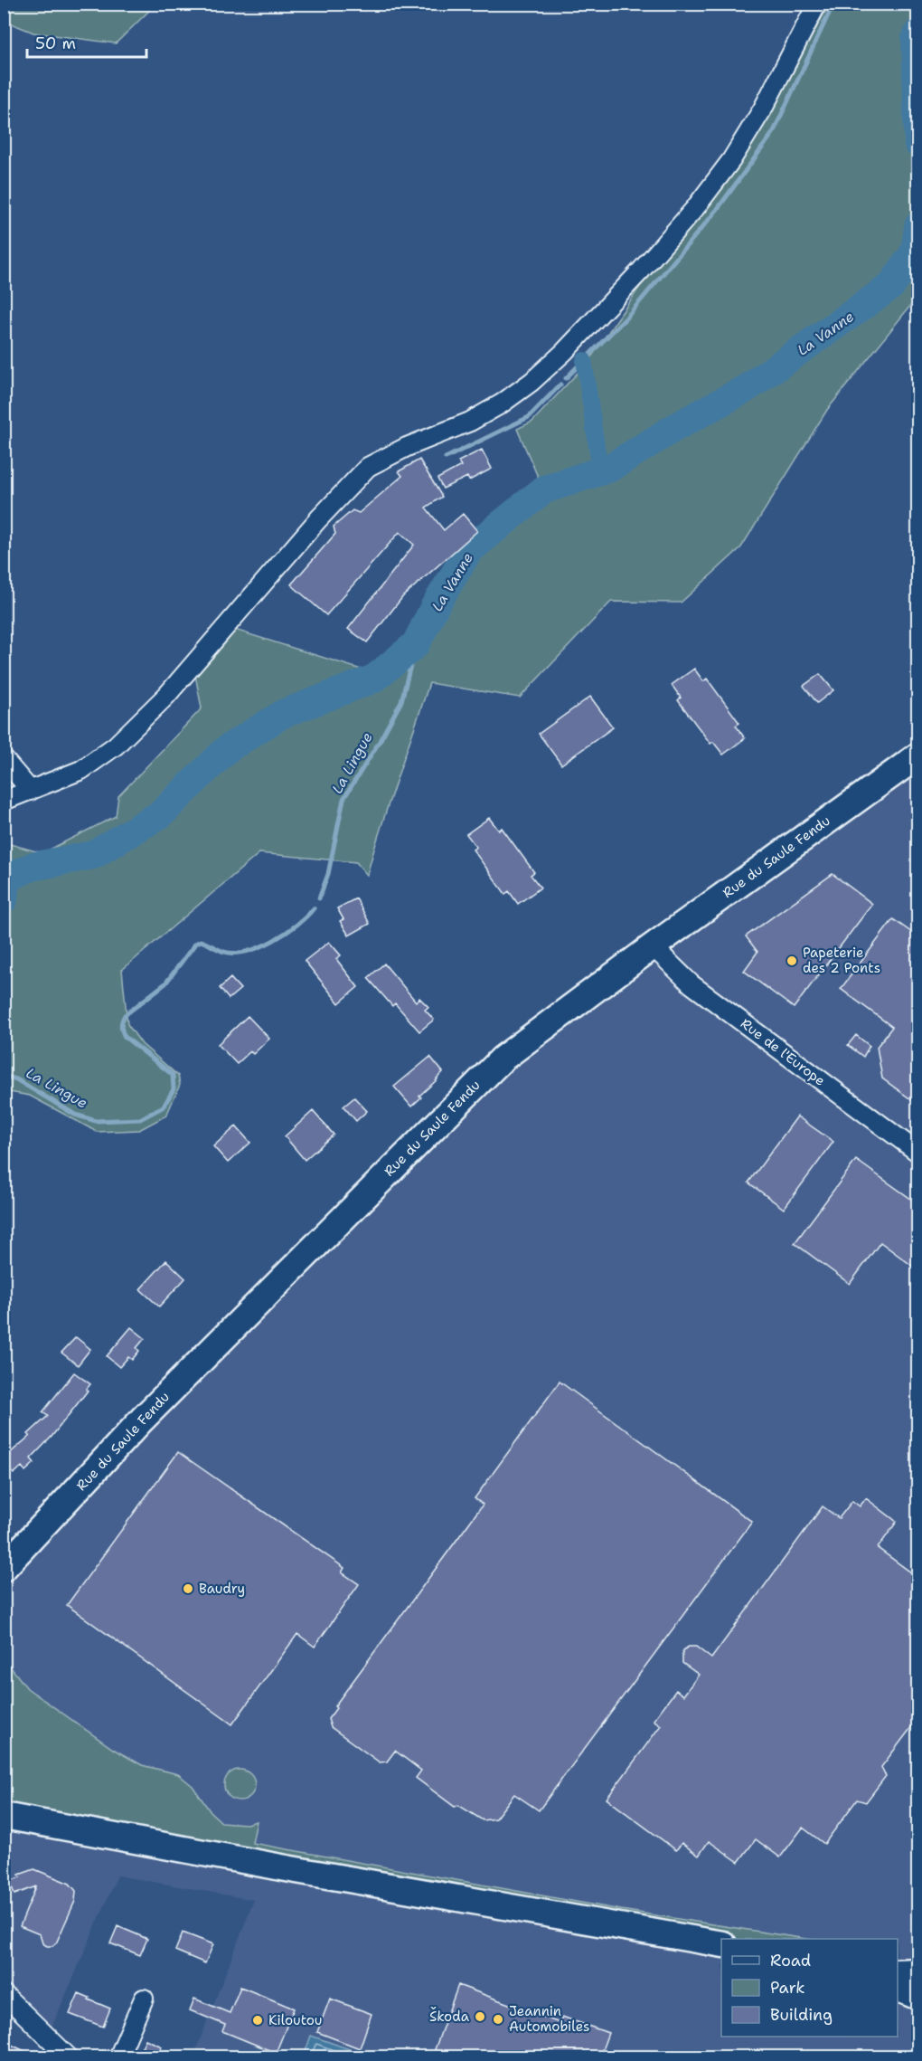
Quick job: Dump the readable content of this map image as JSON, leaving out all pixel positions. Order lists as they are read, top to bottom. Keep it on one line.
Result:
{"streets":{"main road":["Rue du Saule Fendu"],"street":["Rue de l'Europe"]},"crossings":[["Rue du Saule Fendu","Rue de l'Europe"]],"water":["La Vanne","La Lingue"],"places":["Papeterie des 2 Ponts","Baudry","Škoda","Jeannin Automobiles","Kiloutou"],"legend":["Road","Park","Building"],"scale_bar":"50 m"}
